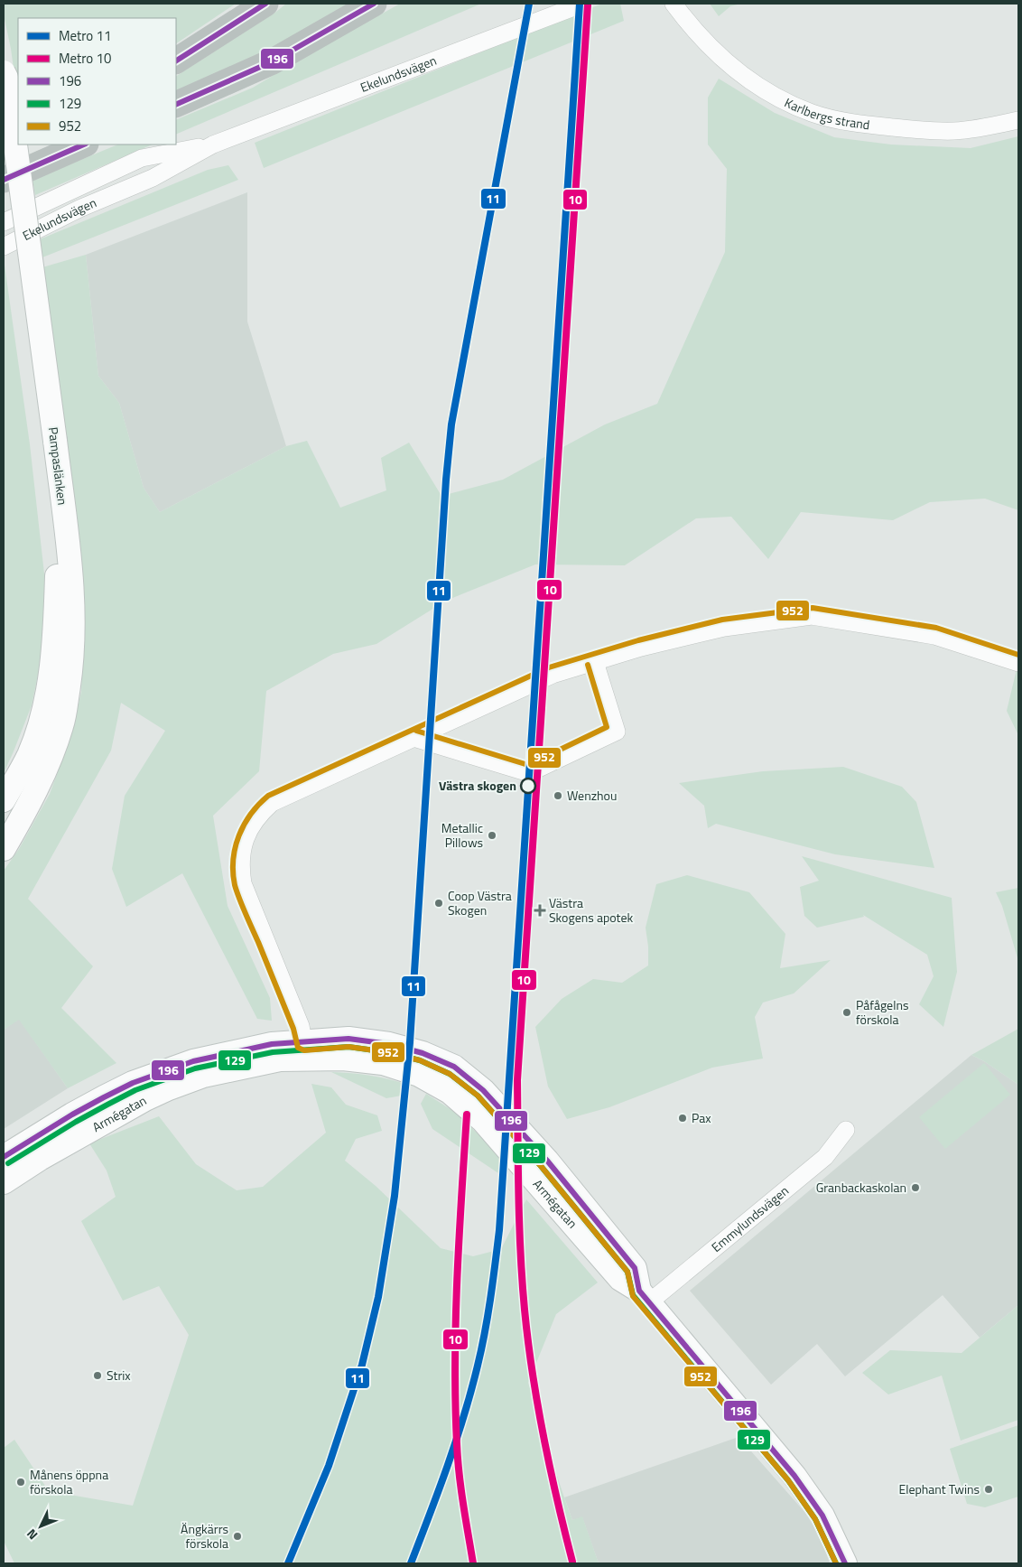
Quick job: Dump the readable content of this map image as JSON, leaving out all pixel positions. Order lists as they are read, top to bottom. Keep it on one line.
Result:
{"streets":{"main road":["Pampaslänken","Armégatan"],"street":["Ekelundsvägen","Karlbergs strand","Emmylundsvägen"]},"crossings":[["Armégatan","Emmylundsvägen"]],"places":{"other":["Västra skogen","Wenzhou","Metallic Pillows","Coop Västra Skogen","Påfågelns förskola","Pax","Granbackaskolan","Strix","Månens öppna förskola","Elephant Twins","Ängkärrs förskola"],"health":["Västra Skogens apotek"]},"lines":["metro line 11","transit line 196","metro line 10","transit line 952","transit line 129"],"legend":["Metro 11","Metro 10","196","129","952"],"north":"bottom left"}
